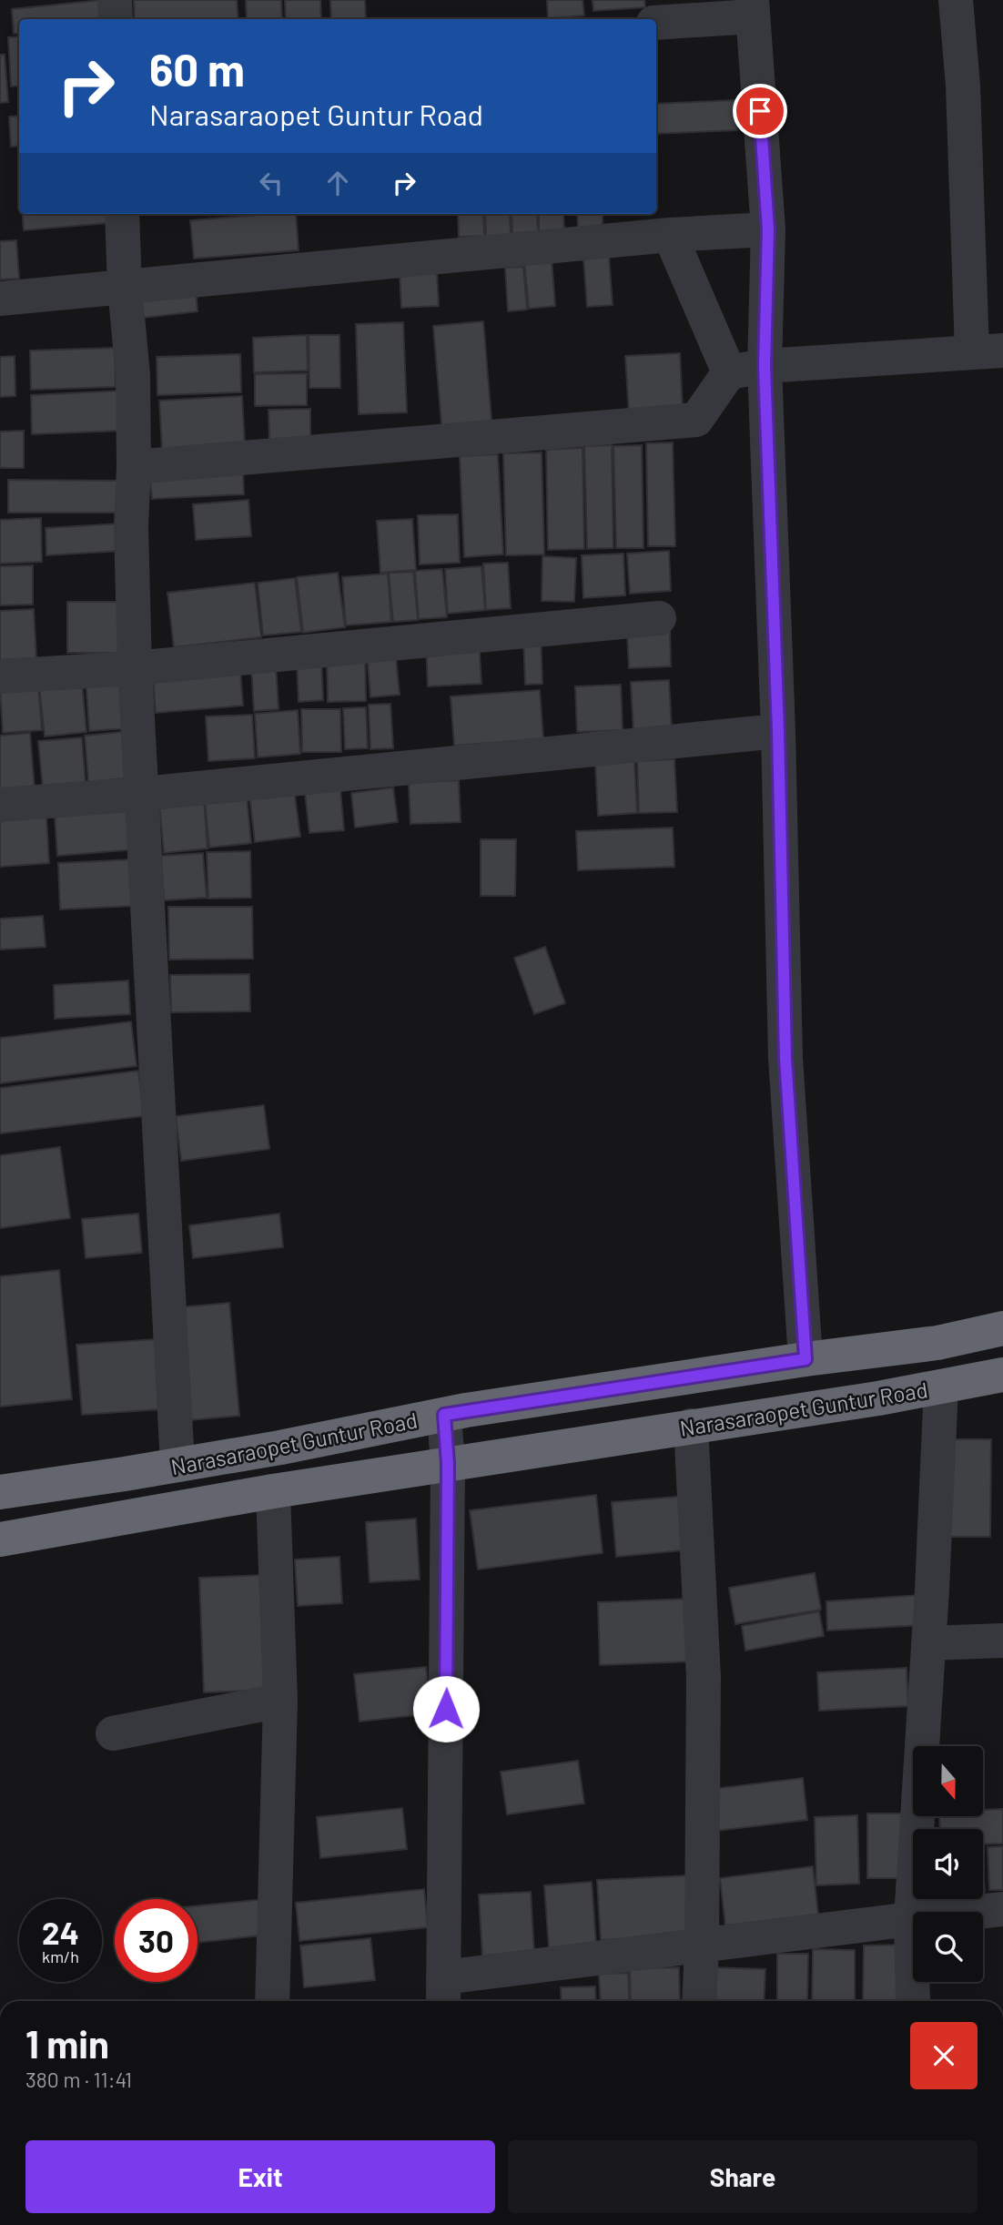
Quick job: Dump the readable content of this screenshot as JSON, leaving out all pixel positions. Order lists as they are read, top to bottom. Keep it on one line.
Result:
{"streets":{"highway":["Narasaraopet Guntur Road"]},"north":"bottom","page":{"turn":["60 m","Narasaraopet Guntur Road"],"speed":"24 km/h","limit":"30","heading":["1 min","380 m · 11:41"],"buttons":["Exit","Share"]}}
